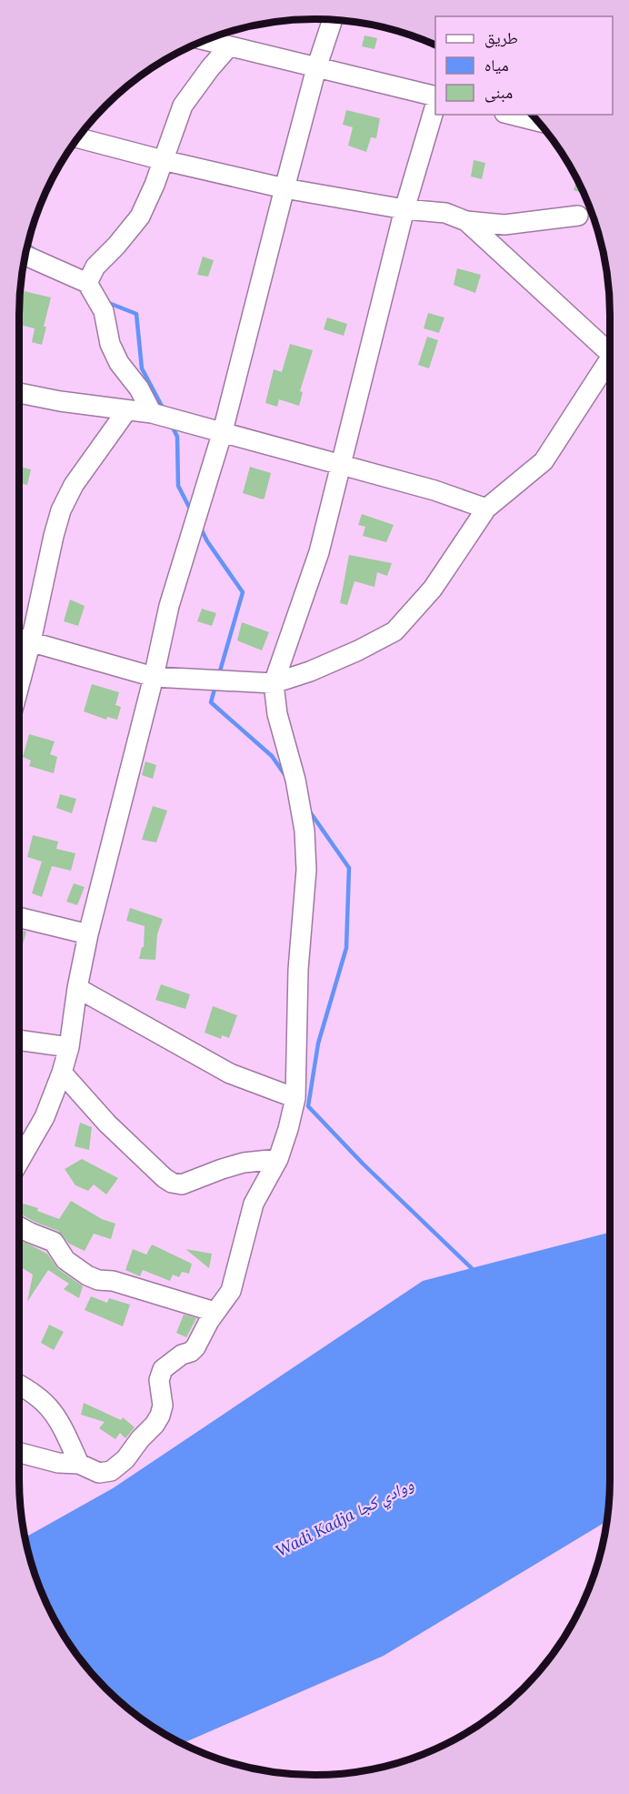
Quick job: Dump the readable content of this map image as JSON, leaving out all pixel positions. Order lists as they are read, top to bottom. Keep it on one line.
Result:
{"water":["Wadi Kadja ووادي كجا"],"legend":["طريق","مياه","مبنى"]}
